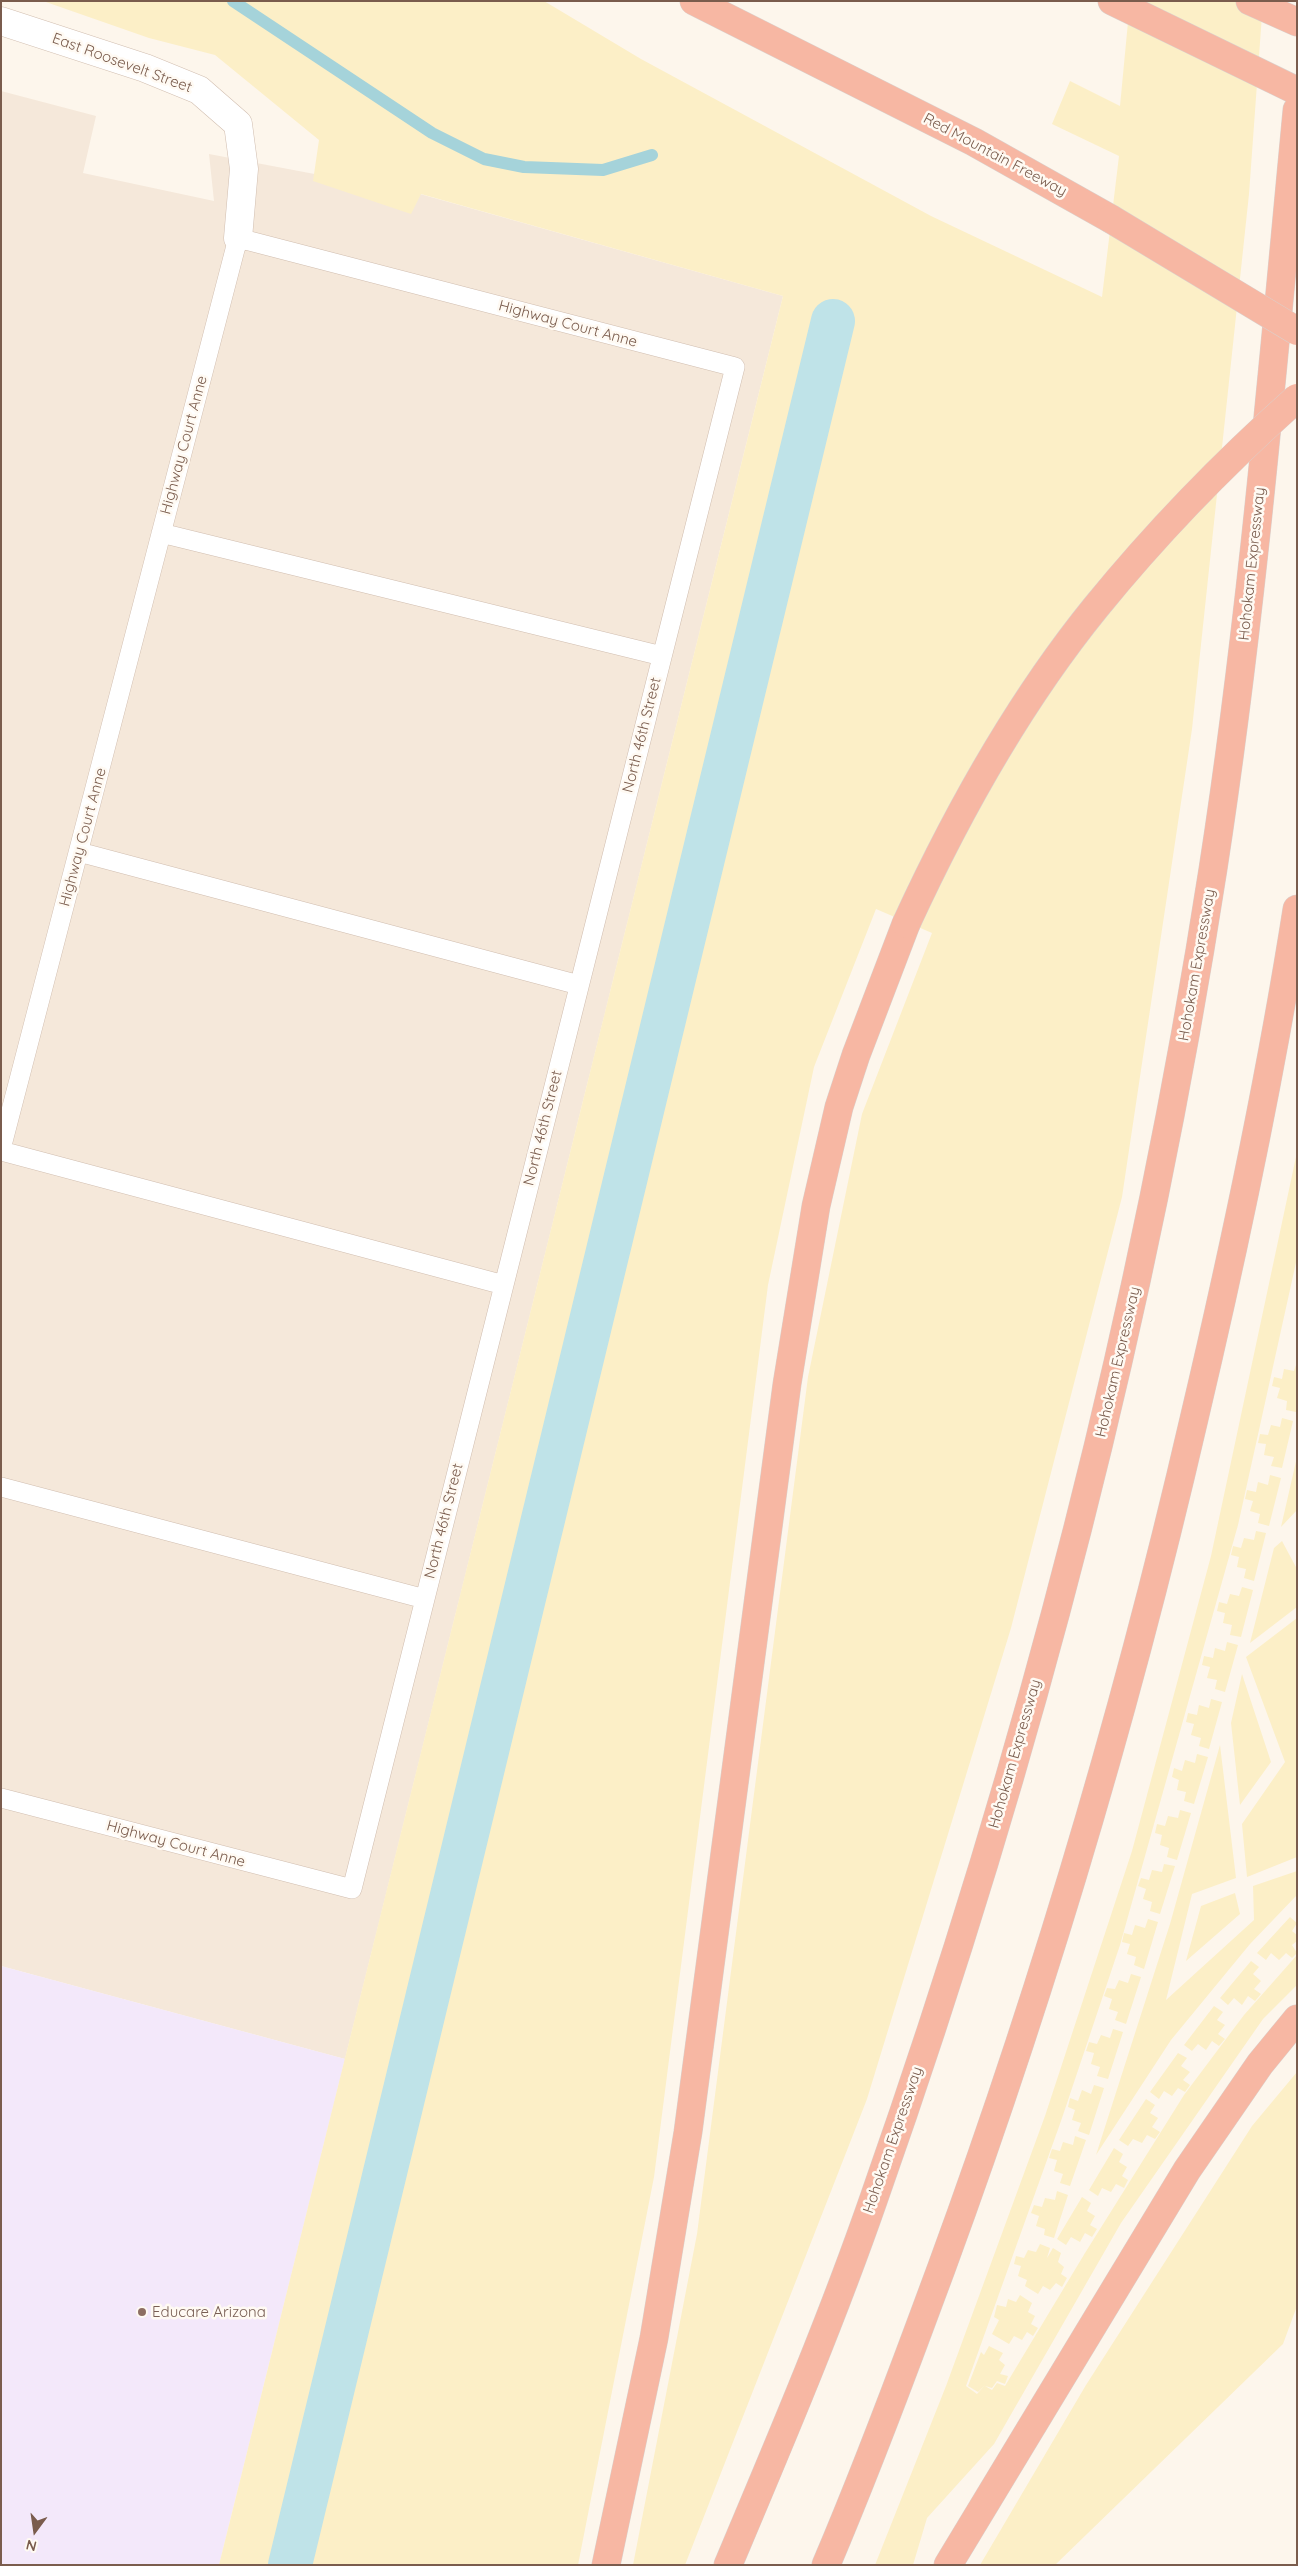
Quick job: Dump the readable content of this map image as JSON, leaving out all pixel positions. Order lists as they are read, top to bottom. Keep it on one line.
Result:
{"streets":{"highway":["Red Mountain Freeway","Hohokam Expressway"],"street":["East Roosevelt Street"],"lane":["Highway Court Anne","North 46th Street"]},"crossings":[["East Roosevelt Street","Highway Court Anne"],["Highway Court Anne","North 46th Street"]],"places":["Educare Arizona"],"north":"bottom"}
